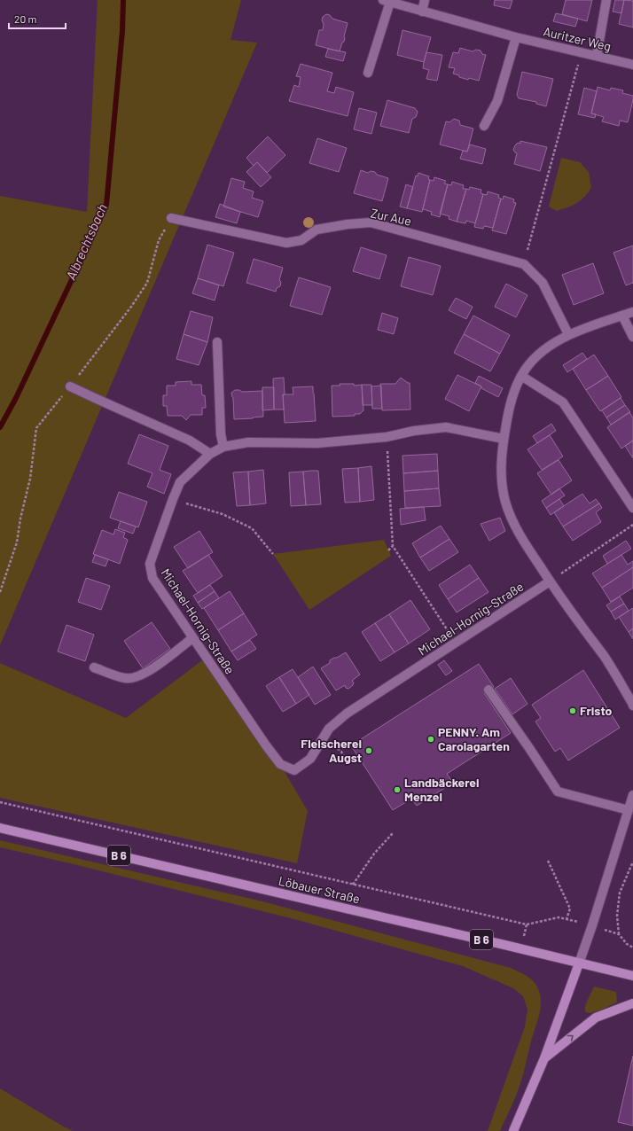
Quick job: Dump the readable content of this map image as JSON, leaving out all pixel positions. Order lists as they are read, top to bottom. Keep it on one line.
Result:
{"streets":{"main road":["B 6","Löbauer Straße"],"street":["Auritzer Weg","Zur Aue","Michael-Hornig-Straße"]},"water":["Albrechtsbach"],"places":["Fristo","PENNY. Am Carolagarten","Fleischerei Augst","Landbäckerei Menzel"],"scale_bar":"20 m"}
